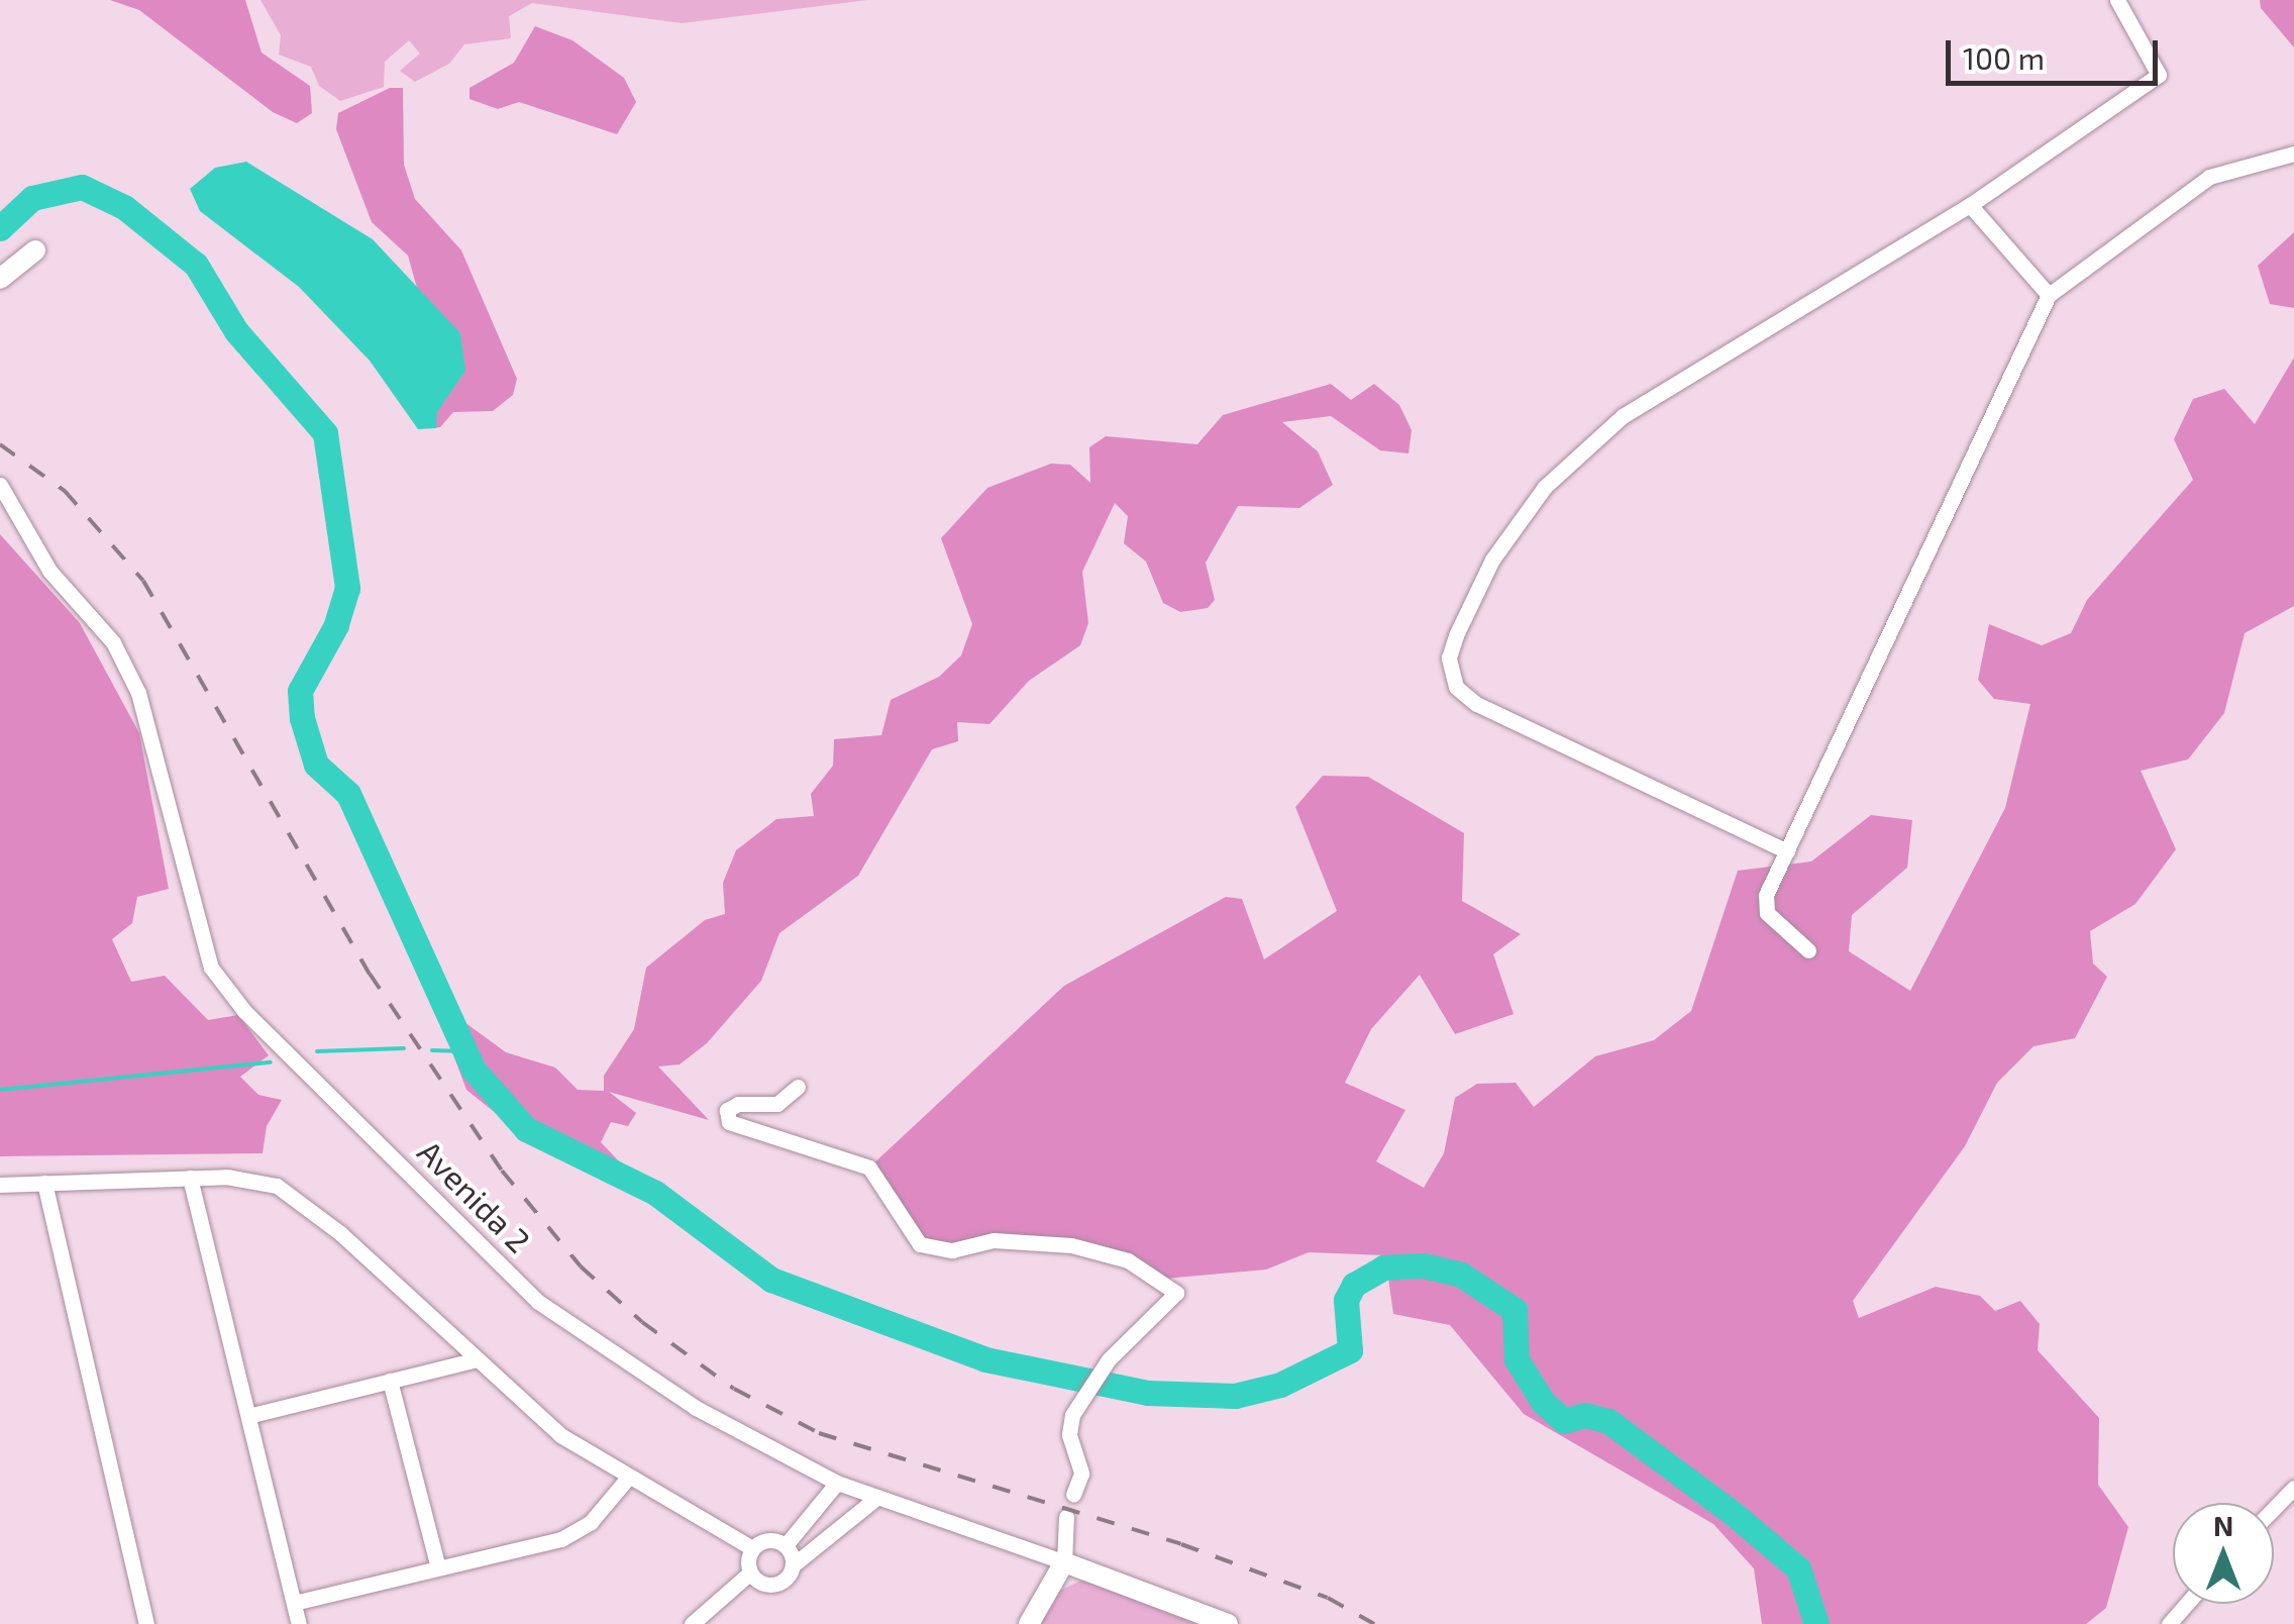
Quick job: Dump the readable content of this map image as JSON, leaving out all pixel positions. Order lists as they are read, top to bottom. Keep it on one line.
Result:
{"streets":{"street":["Avenida 2"]},"scale_bar":"100 m","north":"top"}
